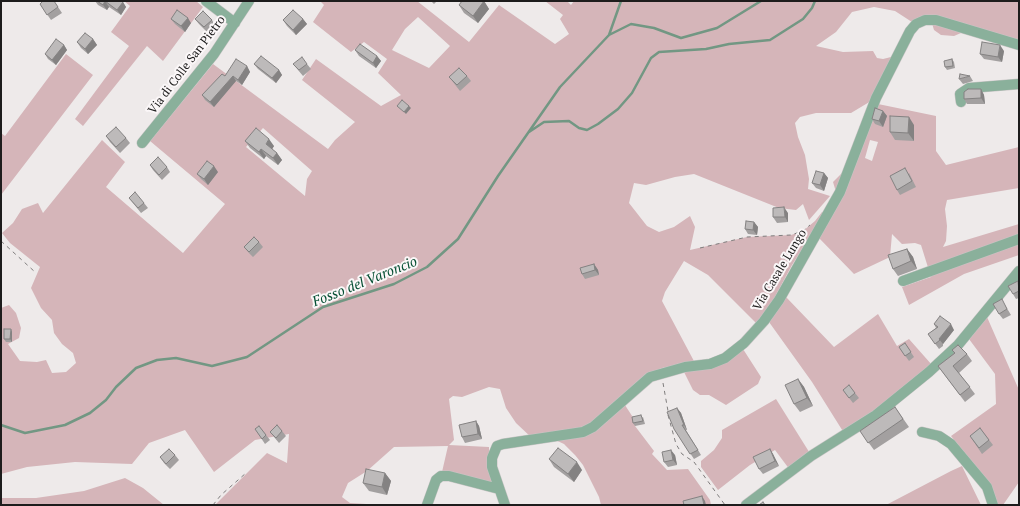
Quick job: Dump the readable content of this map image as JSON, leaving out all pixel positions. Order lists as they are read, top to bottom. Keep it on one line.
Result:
{"streets":{"street":["Via di Colle San Pietro","Via Casale Lungo"]},"water":["Fosso del Varoncio"]}
